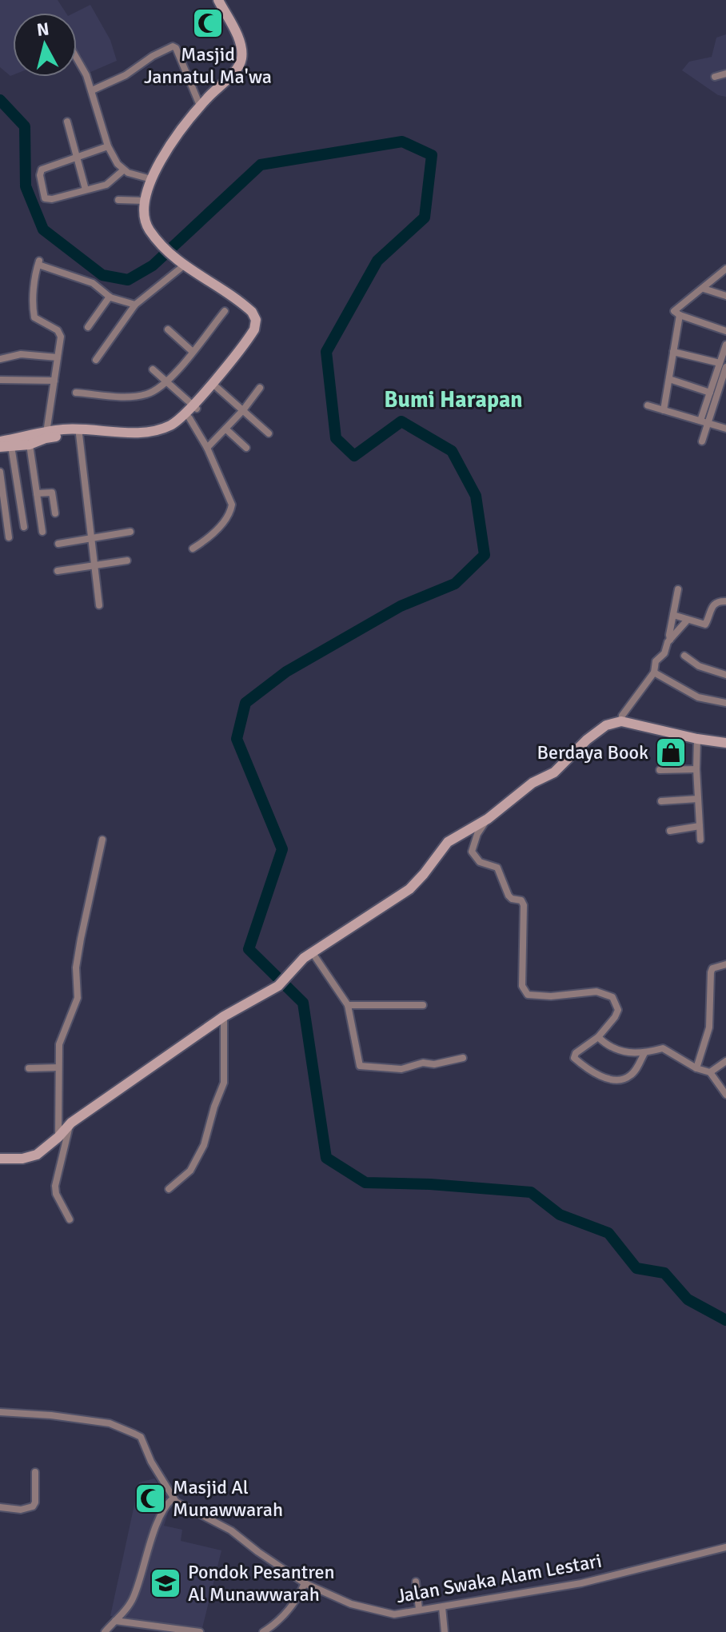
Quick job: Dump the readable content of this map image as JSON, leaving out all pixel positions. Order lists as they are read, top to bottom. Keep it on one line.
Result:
{"streets":{"street":["Jalan Swaka Alam Lestari"]},"districts":["Bumi Harapan"],"places":{"mosque":["Masjid Jannatul Ma'wa","Masjid Al Munawwarah"],"shop":["Berdaya Book"],"school or university":["Pondok Pesantren Al Munawwarah"]},"north":"top"}
